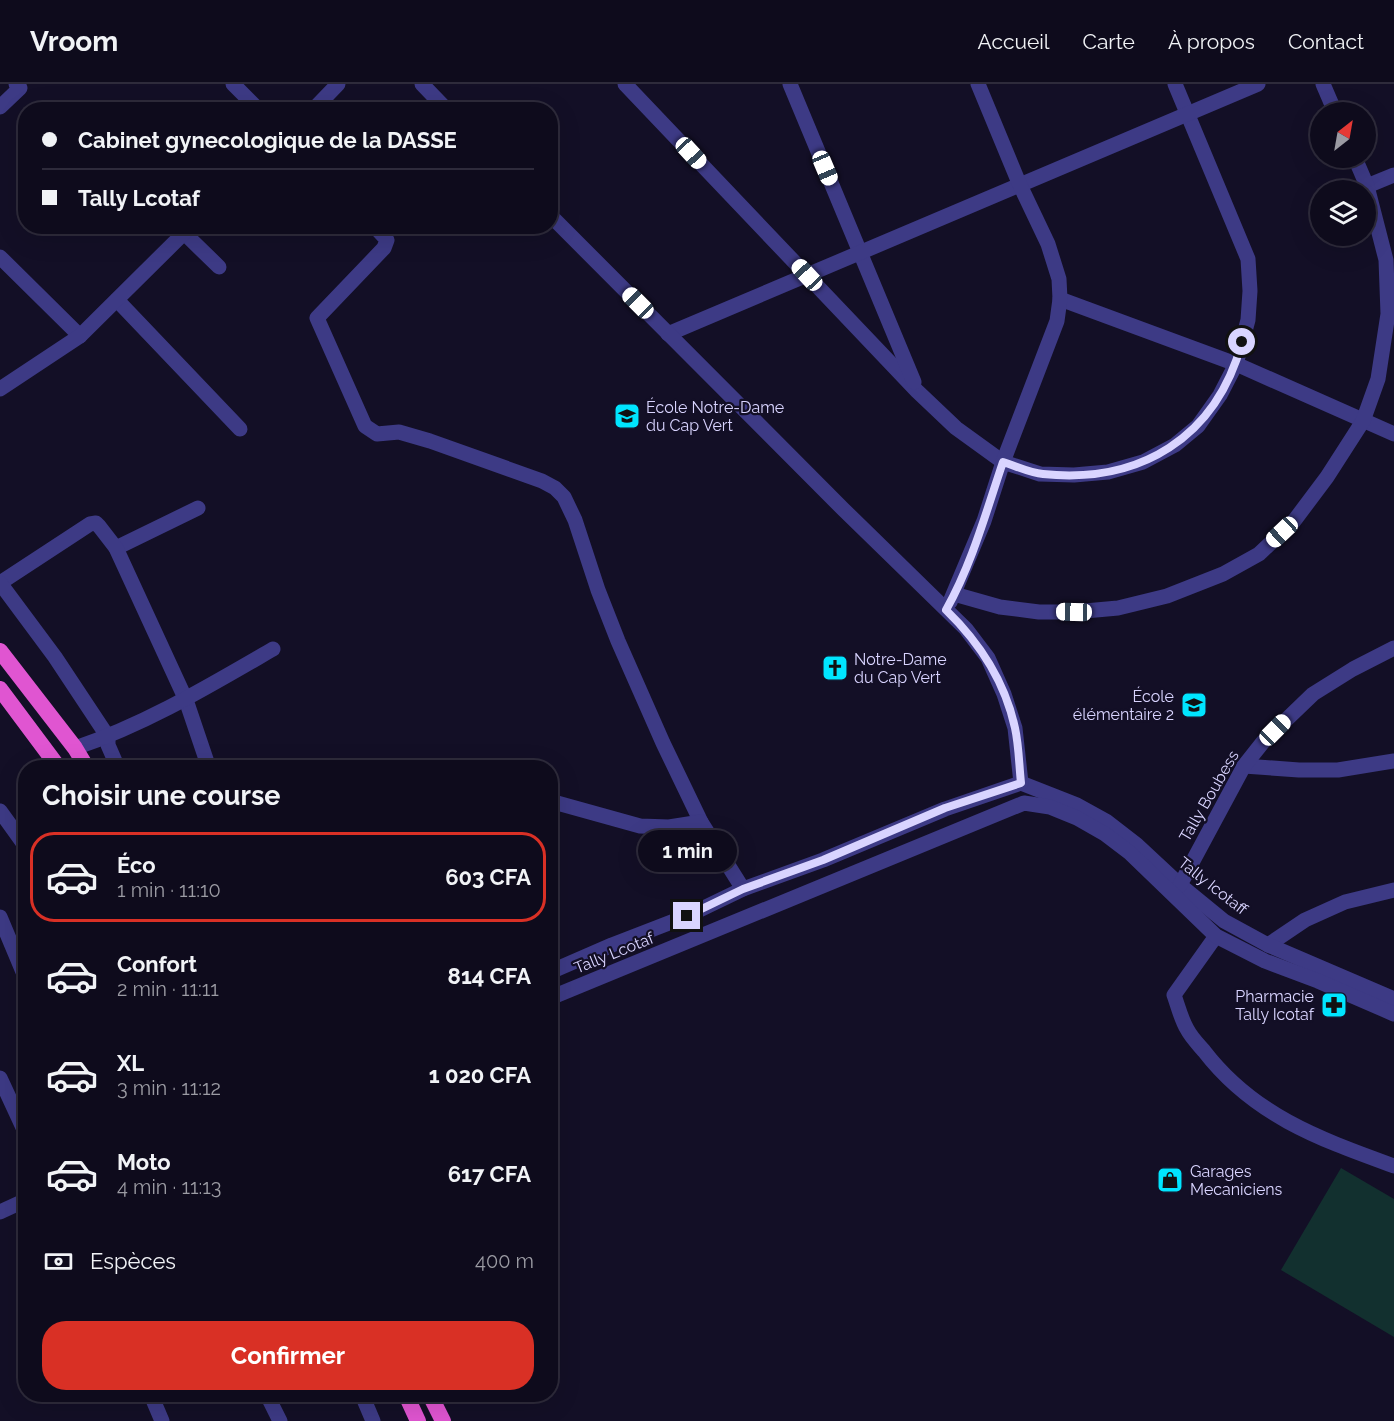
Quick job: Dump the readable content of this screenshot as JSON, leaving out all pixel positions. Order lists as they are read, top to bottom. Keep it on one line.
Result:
{"streets":{"street":["Tally Boubess","Tally Icotaff","Tally Lcotaf"]},"crossings":[["Tally Boubess","Tally Icotaff"],["Tally Icotaff","Tally Lcotaf"]],"places":{"school or university":["École Notre-Dame du Cap Vert","École élémentaire 2"],"church":["Notre-Dame du Cap Vert"],"pharmacy":["Pharmacie Tally Icotaf"],"shop":["Garages Mecaniciens"]},"north":"top right","page":{"header":"Vroom","nav":["Accueil","Carte","À propos","Contact"],"banner":["Cabinet gynecologique de la DASSE","Tally Lcotaf"],"heading":"Choisir une course","bubble":"1 min","list":[{"name":"Éco","note":"1 min · 11:10","value":"603 CFA"},{"name":"Confort","note":"2 min · 11:11","value":"814 CFA"},{"name":"XL","note":"3 min · 11:12","value":"1 020 CFA"},{"name":"Moto","note":"4 min · 11:13","value":"617 CFA"}],"pay":["Espèces","400 m"],"buttons":"Confirmer"}}
